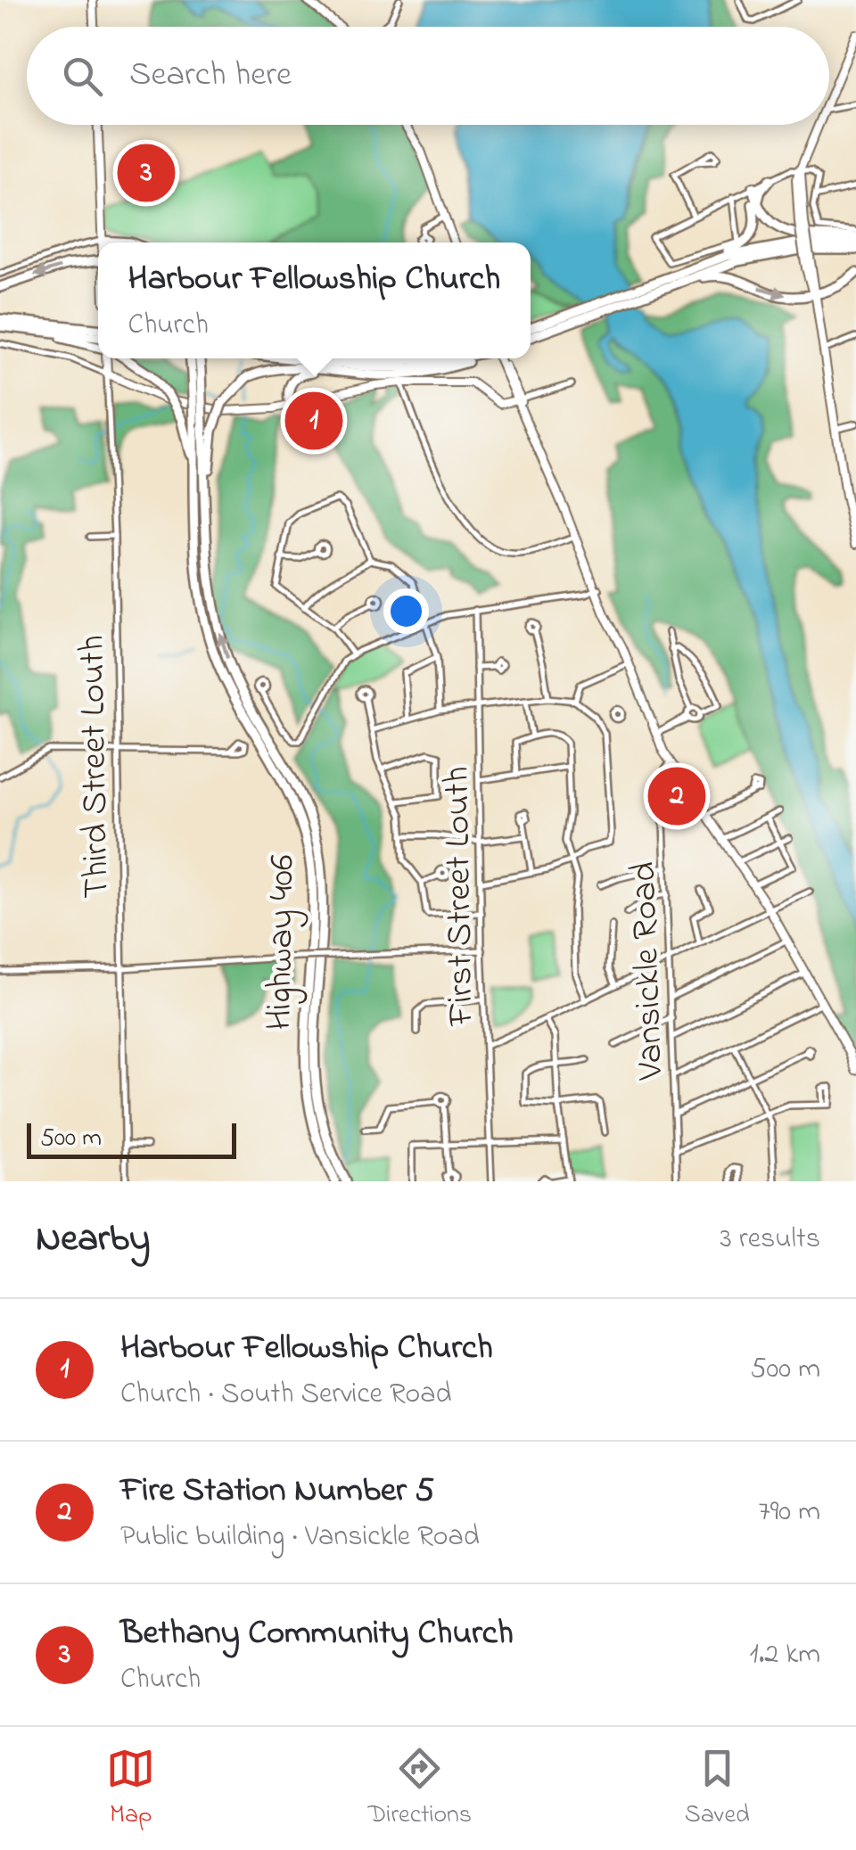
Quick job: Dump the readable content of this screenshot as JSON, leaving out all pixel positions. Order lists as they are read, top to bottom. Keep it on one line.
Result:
{"streets":{"highway":["Highway 406"],"main road":["Third Street Louth"],"street":["First Street Louth","Vansickle Road"]},"scale_bar":"500 m","page":{"search":"Search here","pins":["3","1","2"],"popup":["Harbour Fellowship Church","Church"],"scale":"500 m","heading":["Nearby","3 results"],"list":[{"mark":"1","name":"Harbour Fellowship Church","note":"Church · South Service Road","value":"500 m"},{"mark":"2","name":"Fire Station Number 5","note":"Public building · Vansickle Road","value":"790 m"},{"mark":"3","name":"Bethany Community Church","note":"Church","value":"1.2 km"}],"nav":["Map","Directions","Saved"]}}
